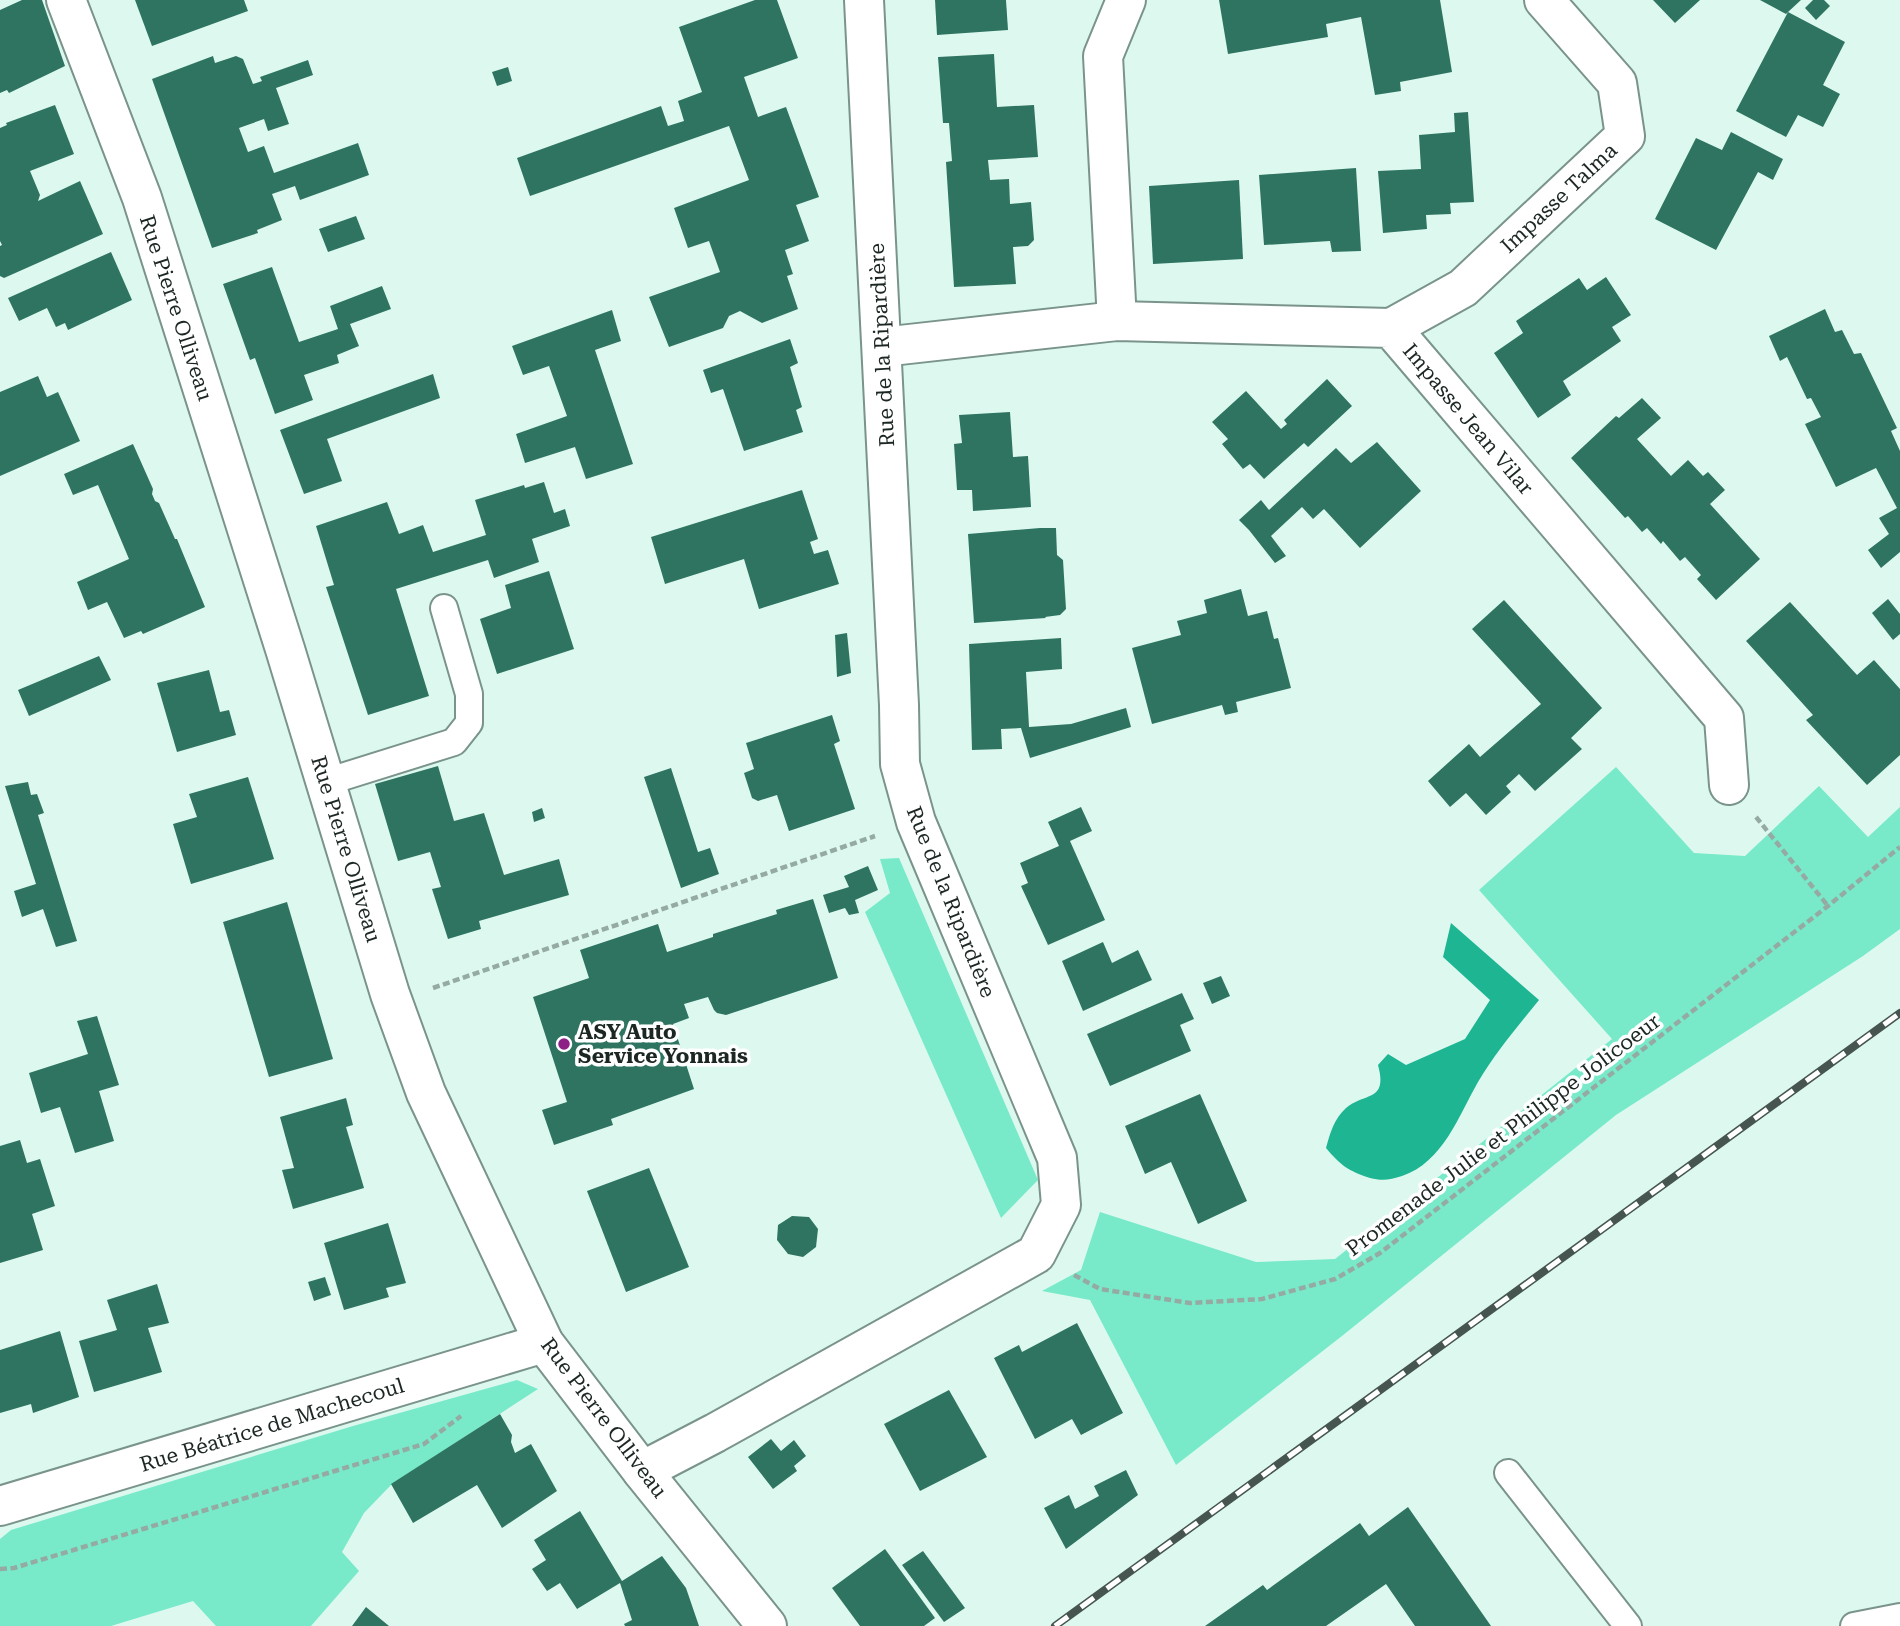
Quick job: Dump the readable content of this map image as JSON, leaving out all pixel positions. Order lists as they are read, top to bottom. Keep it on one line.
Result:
{"streets":{"street":["Impasse Talma","Rue Pierre Olliveau","Rue de la Ripardière","Impasse Jean Vilar","Rue Béatrice de Machecoul"],"path":["Promenade Julie et Philippe Jolicoeur"]},"crossings":[["Impasse Talma","Impasse Jean Vilar"],["Rue Pierre Olliveau","Rue Béatrice de Machecoul"],["Rue de la Ripardière","Impasse Jean Vilar"],["Rue de la Ripardière","Promenade Julie et Philippe Jolicoeur"]],"places":["ASY Auto Service Yonnais"]}
